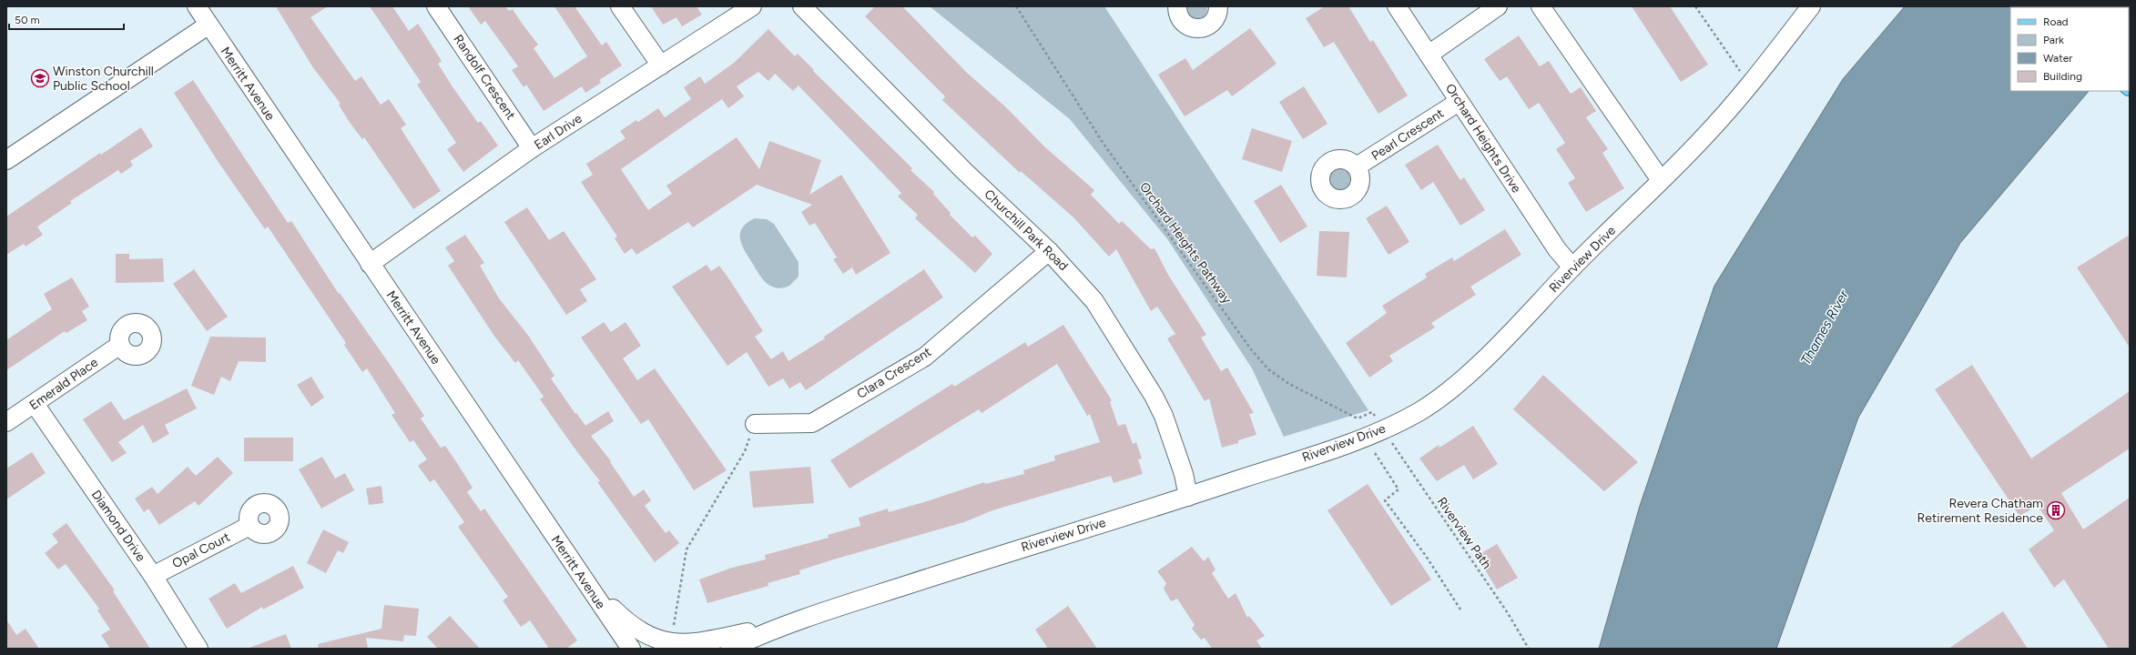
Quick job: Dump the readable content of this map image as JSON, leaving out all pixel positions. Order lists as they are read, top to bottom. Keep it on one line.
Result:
{"streets":{"street":["Randolf Crescent","Merritt Avenue","Earl Drive","Pearl Crescent","Orchard Heights Drive","Churchill Park Road","Riverview Drive","Clara Crescent","Emerald Place","Diamond Drive","Opal Court"],"path":["Orchard Heights Pathway","Riverview Path"]},"crossings":[["Randolf Crescent","Earl Drive"],["Merritt Avenue","Earl Drive"],["Pearl Crescent","Orchard Heights Drive"],["Orchard Heights Drive","Riverview Drive"],["Churchill Park Road","Riverview Drive"],["Churchill Park Road","Clara Crescent"],["Orchard Heights Pathway","Riverview Drive"],["Orchard Heights Pathway","Riverview Path"],["Riverview Drive","Riverview Path"],["Emerald Place","Diamond Drive"],["Diamond Drive","Opal Court"]],"water":["Thames River"],"places":{"school or university":["Winston Churchill Public School"],"building":["Revera Chatham Retirement Residence"]},"legend":["Road","Park","Water","Building"],"scale_bar":"50 m"}
